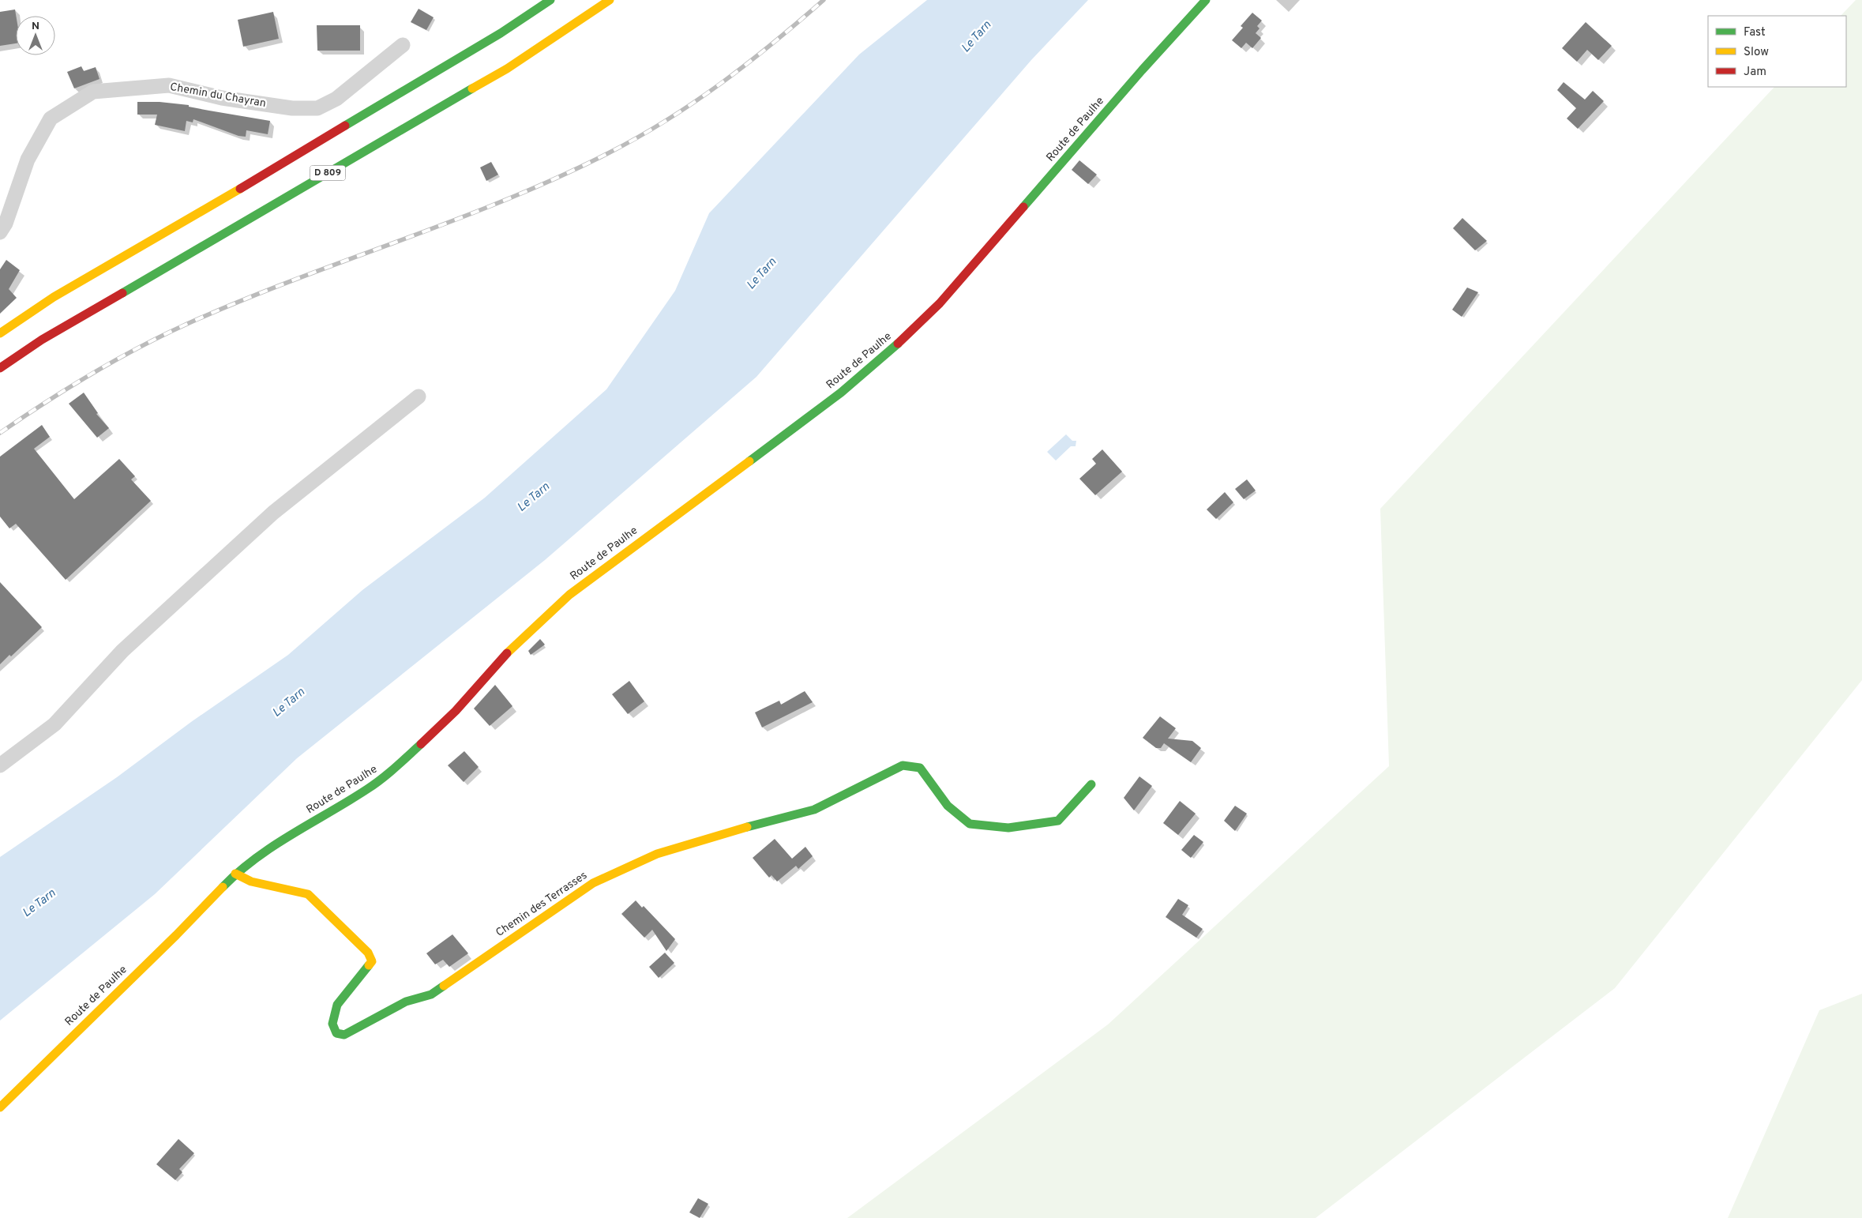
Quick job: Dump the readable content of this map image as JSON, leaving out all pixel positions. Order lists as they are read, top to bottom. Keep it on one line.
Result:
{"streets":{"street":["Chemin du Chayran","Route de Paulhe","D 809","Chemin des Terrasses"]},"crossings":[["Route de Paulhe","Chemin des Terrasses"]],"water":["Le Tarn"],"legend":["Fast","Slow","Jam"],"north":"top"}
